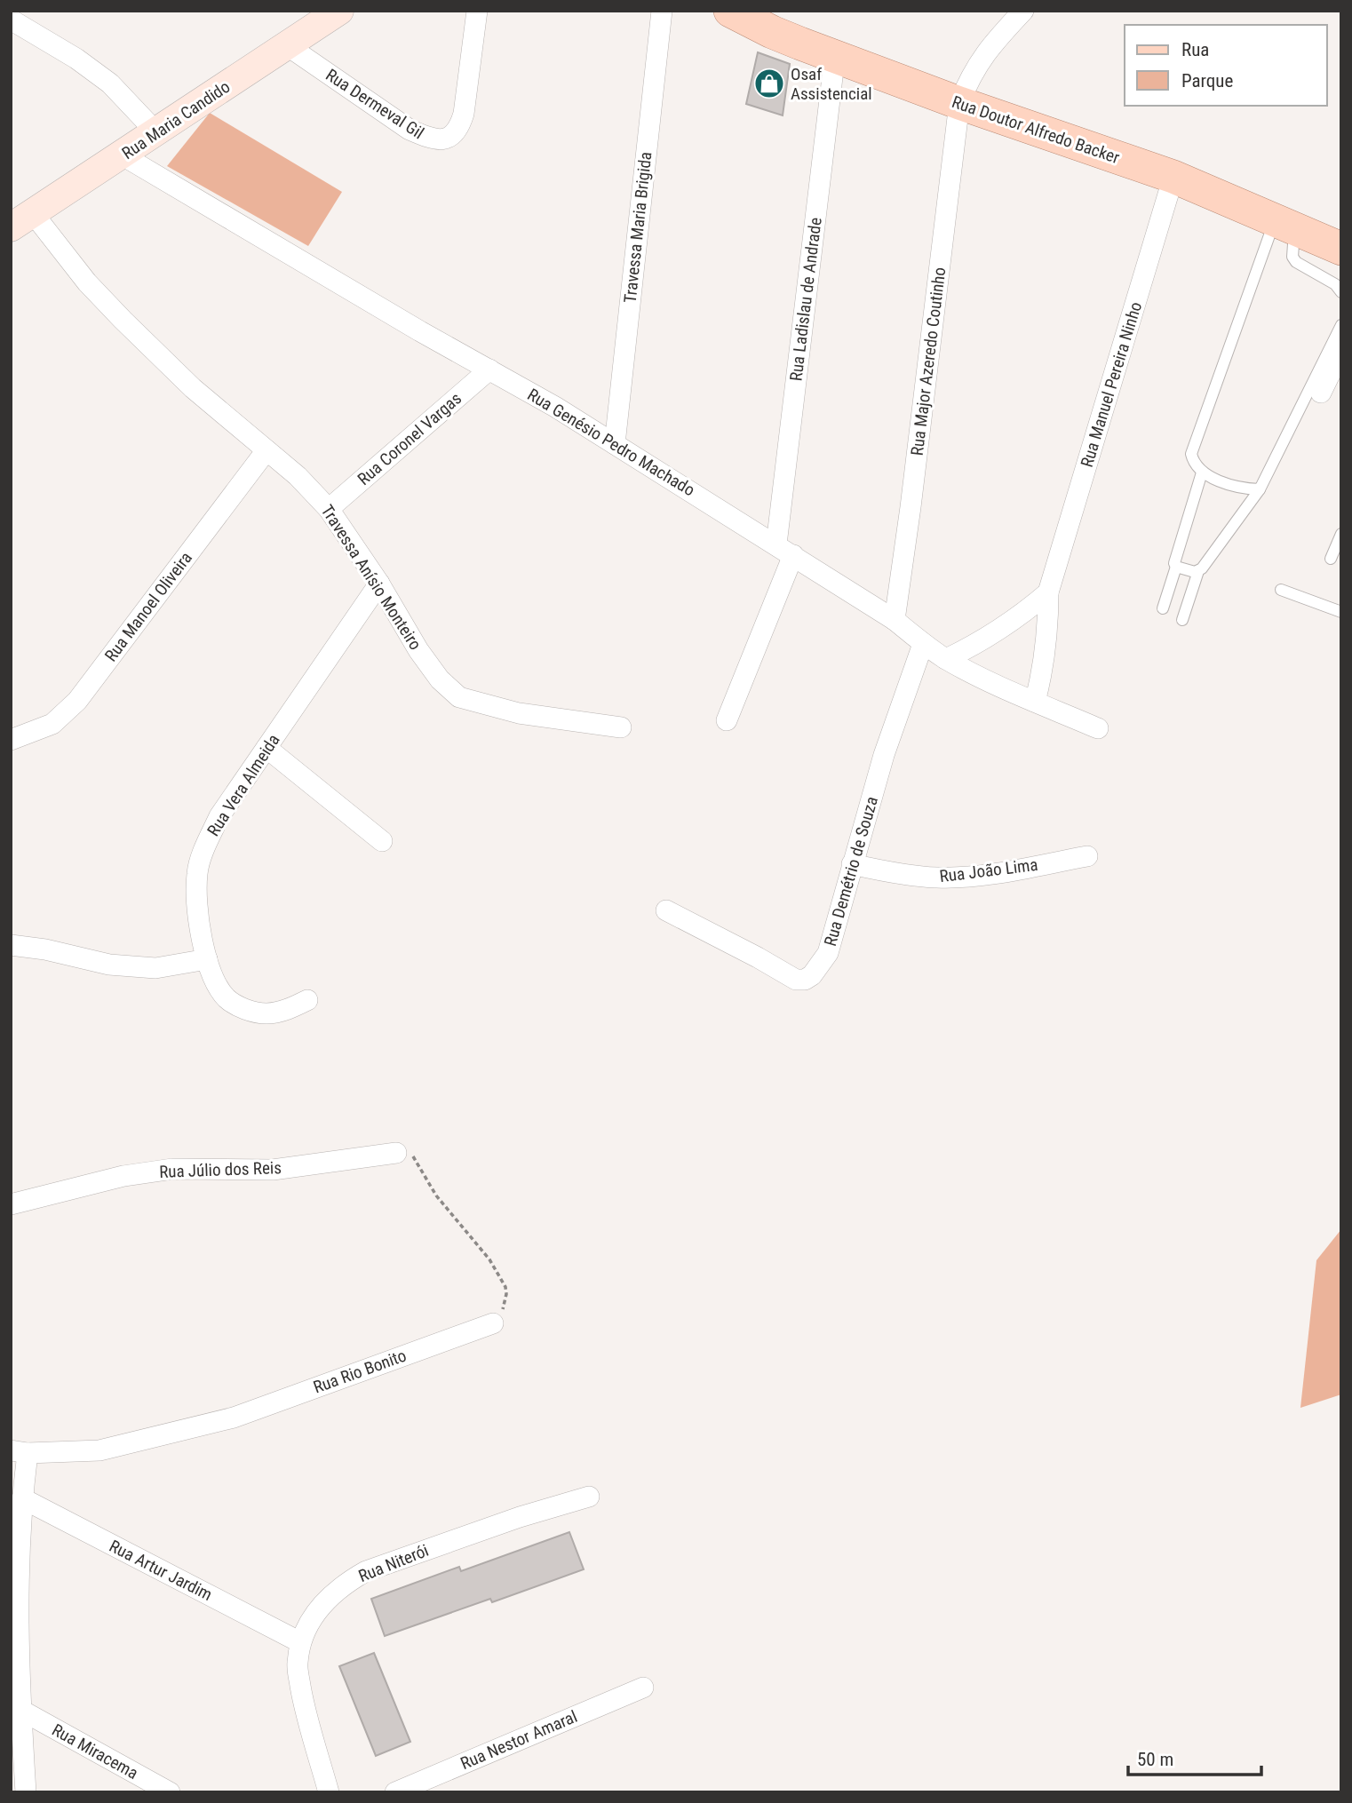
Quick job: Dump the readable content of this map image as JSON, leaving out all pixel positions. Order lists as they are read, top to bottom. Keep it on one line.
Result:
{"streets":{"main road":["Rua Doutor Alfredo Backer"],"street":["Rua Dermeval Gil","Rua Maria Candido","Travessa Maria Brigida","Rua Ladislau de Andrade","Rua Major Azeredo Coutinho","Rua Manuel Pereira Ninho","Rua Coronel Vargas","Rua Genésio Pedro Machado","Travessa Anísio Monteiro","Rua Manoel Oliveira","Rua Vera Almeida","Rua João Lima","Rua Demétrio de Souza","Rua Júlio dos Reis","Rua Rio Bonito","Rua Niterói","Rua Artur Jardim","Rua Nestor Amaral","Rua Miracema"]},"crossings":[["Rua Dermeval Gil","Rua Maria Candido"],["Rua Maria Candido","Rua Genésio Pedro Machado"],["Rua Maria Candido","Travessa Anísio Monteiro"],["Rua Doutor Alfredo Backer","Rua Ladislau de Andrade"],["Rua Doutor Alfredo Backer","Rua Major Azeredo Coutinho"],["Rua Doutor Alfredo Backer","Rua Manuel Pereira Ninho"],["Travessa Maria Brigida","Rua Genésio Pedro Machado"],["Rua Ladislau de Andrade","Rua Genésio Pedro Machado"],["Rua Major Azeredo Coutinho","Rua Genésio Pedro Machado"],["Rua Manuel Pereira Ninho","Rua Genésio Pedro Machado"],["Rua Coronel Vargas","Rua Genésio Pedro Machado"],["Rua Coronel Vargas","Travessa Anísio Monteiro"],["Rua Genésio Pedro Machado","Rua Demétrio de Souza"],["Travessa Anísio Monteiro","Rua Manoel Oliveira"],["Travessa Anísio Monteiro","Rua Vera Almeida"],["Rua João Lima","Rua Demétrio de Souza"],["Rua Niterói","Rua Artur Jardim"]],"places":{"shop":["Osaf Assistencial"]},"legend":["Rua","Parque"],"scale_bar":"50 m"}
